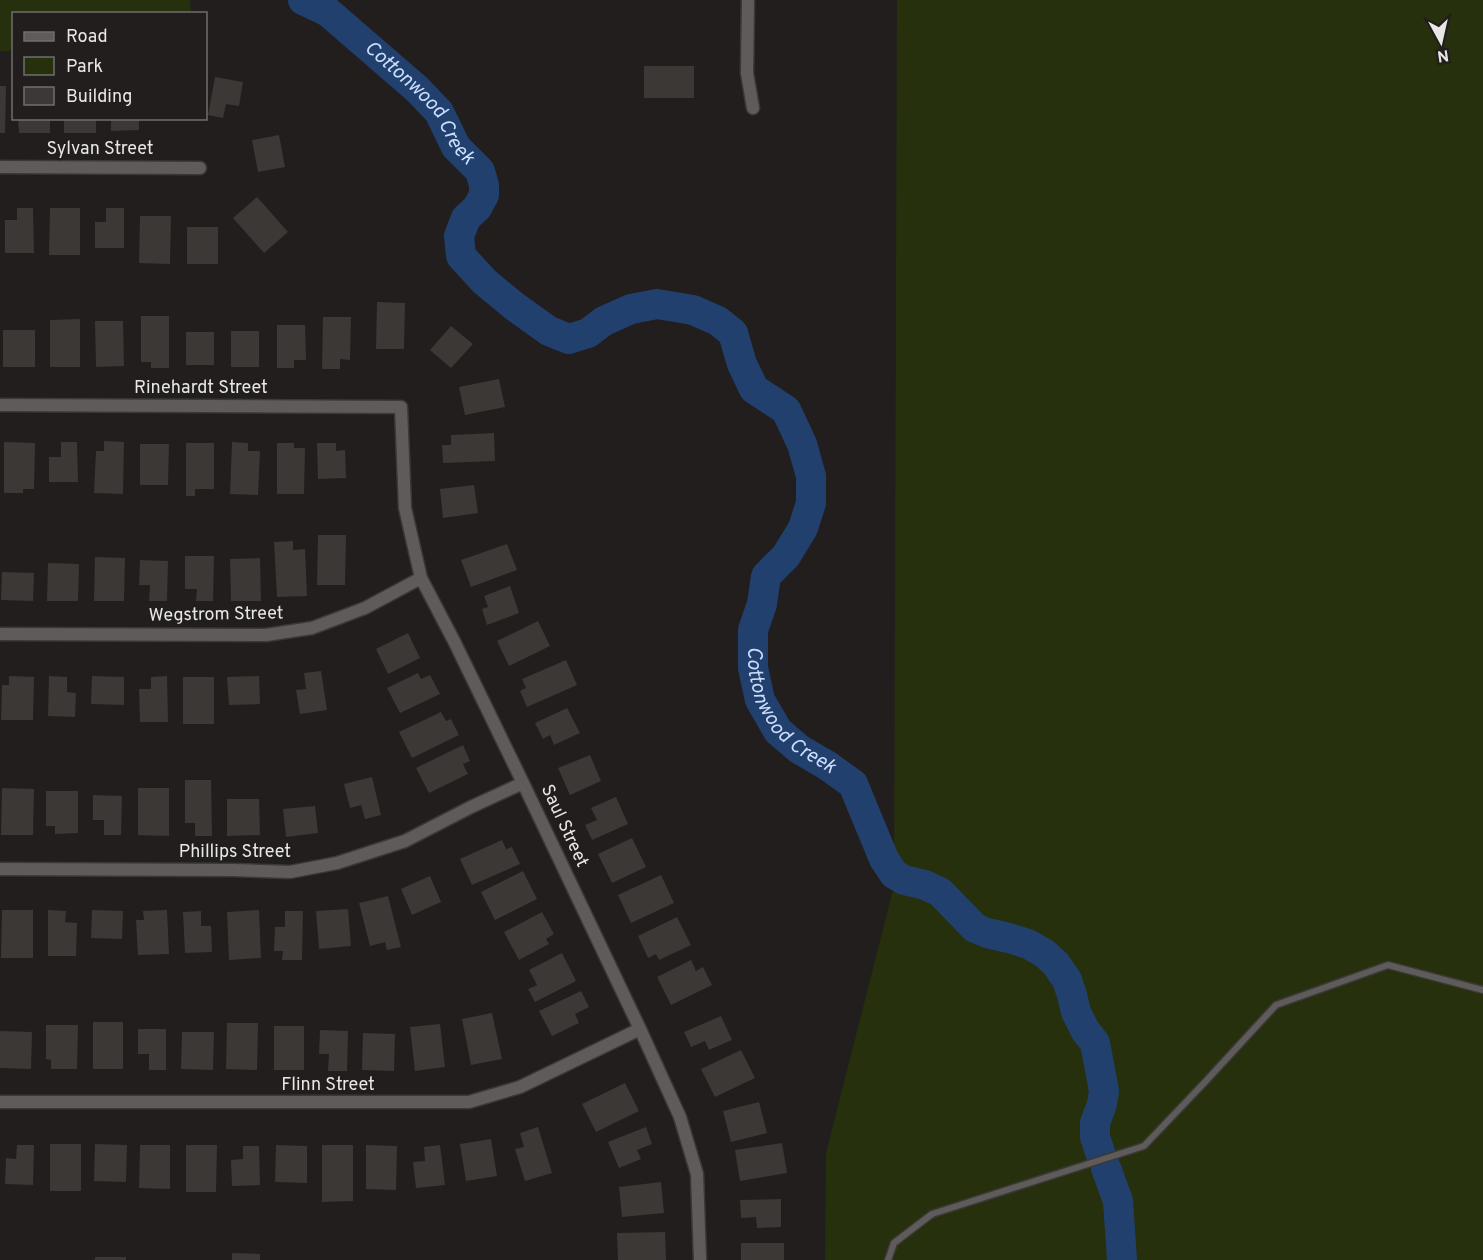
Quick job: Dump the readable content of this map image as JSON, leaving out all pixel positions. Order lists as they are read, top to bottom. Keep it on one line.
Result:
{"streets":{"street":["Sylvan Street","Rinehardt Street","Wegstrom Street","Saul Street","Phillips Street","Flinn Street"]},"crossings":[["Rinehardt Street","Saul Street"],["Wegstrom Street","Saul Street"],["Saul Street","Phillips Street"],["Saul Street","Flinn Street"]],"water":["Cottonwood Creek"],"legend":["Road","Park","Building"],"north":"bottom"}
